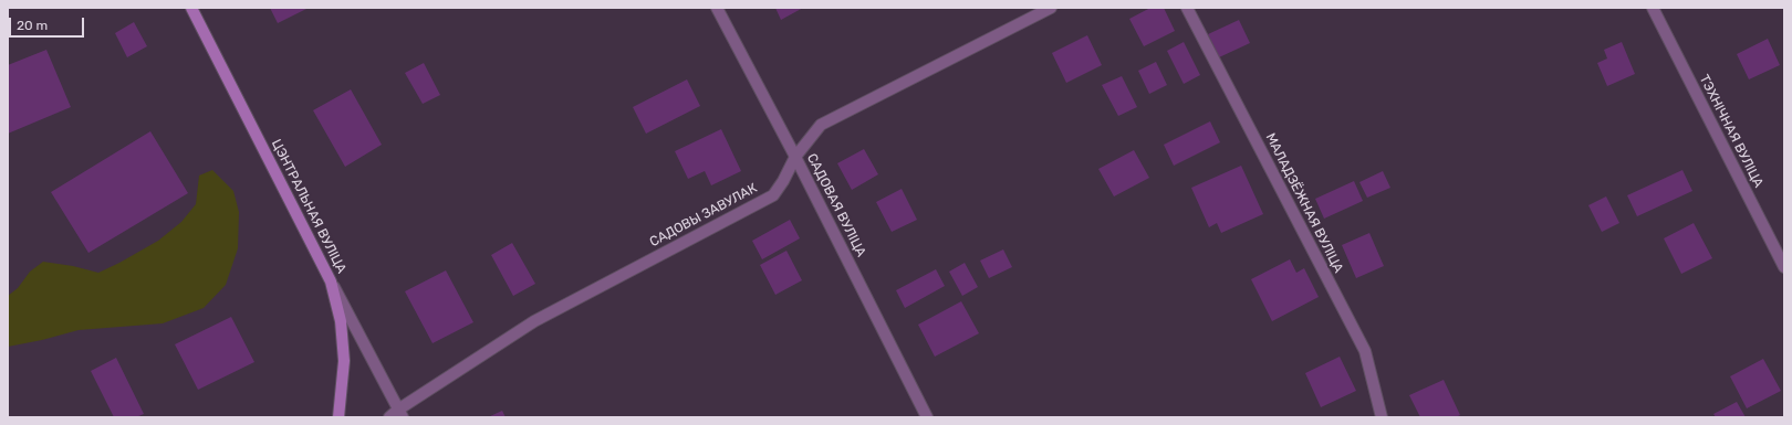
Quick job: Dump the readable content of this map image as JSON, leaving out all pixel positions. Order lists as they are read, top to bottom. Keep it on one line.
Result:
{"streets":{"main road":["ЦЭНТРАЛЬНАЯ ВУЛІЦА"],"street":["ТЭХНІЧНАЯ ВУЛІЦА","МАЛАДЗЁЖНАЯ ВУЛІЦА","САДОВАЯ ВУЛІЦА","САДОВЫ ЗАВУЛАК"]},"crossings":[["САДОВАЯ ВУЛІЦА","САДОВЫ ЗАВУЛАК"],["ЦЭНТРАЛЬНАЯ ВУЛІЦА","САДОВЫ ЗАВУЛАК"]],"scale_bar":"20 m"}
